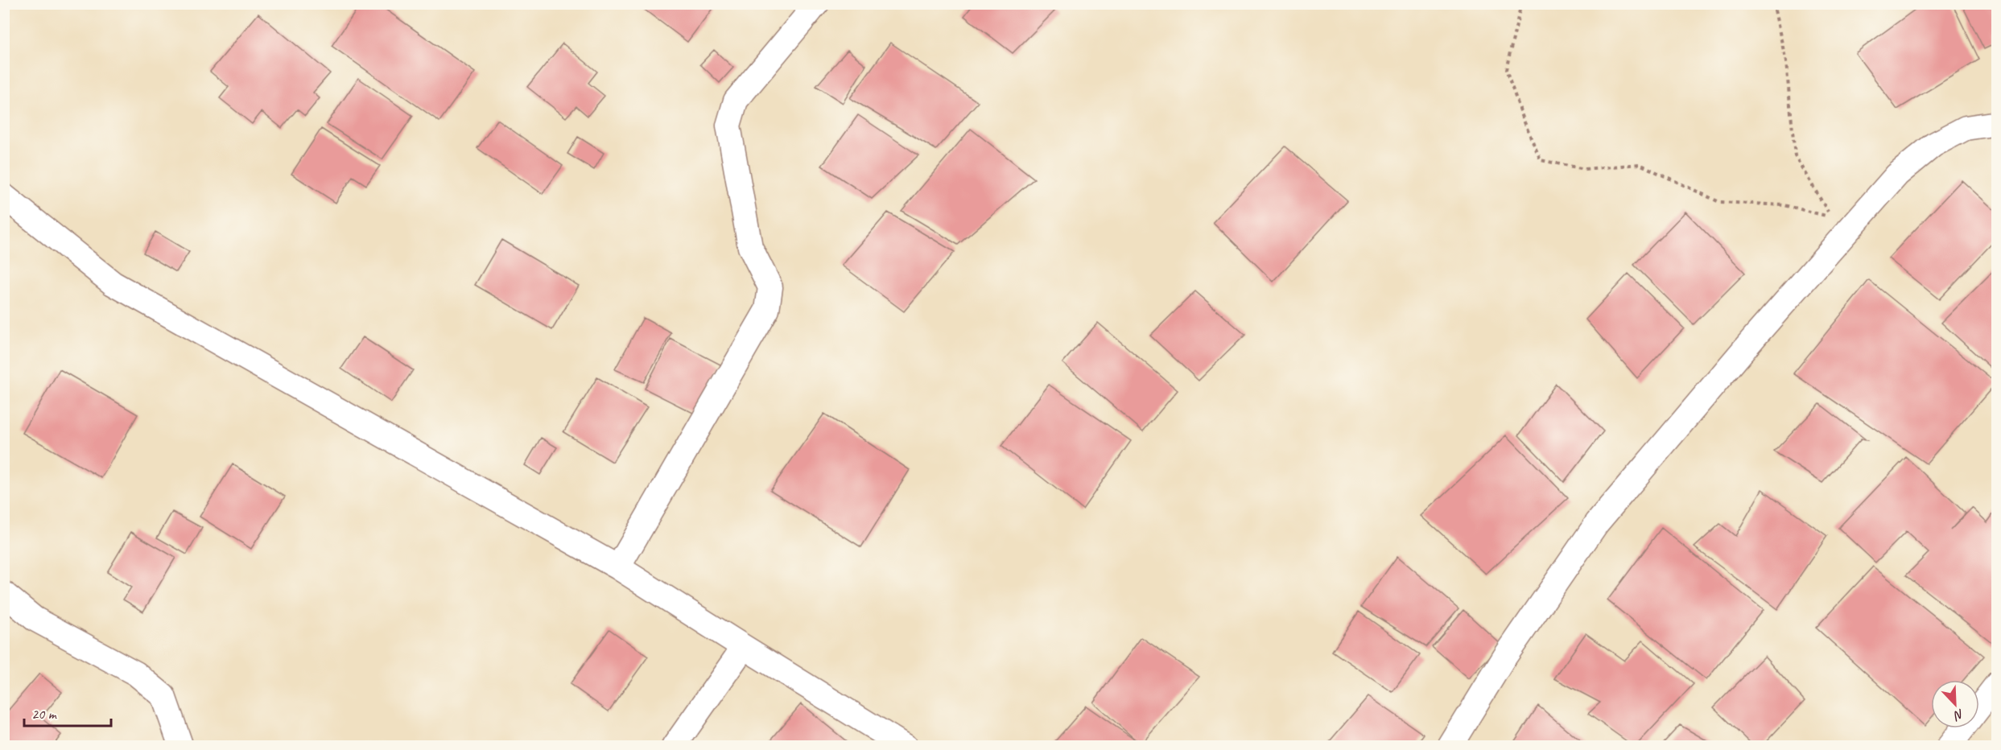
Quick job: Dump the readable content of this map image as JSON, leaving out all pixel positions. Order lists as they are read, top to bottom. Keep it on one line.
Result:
{"scale_bar":"20 m","north":"bottom right"}
